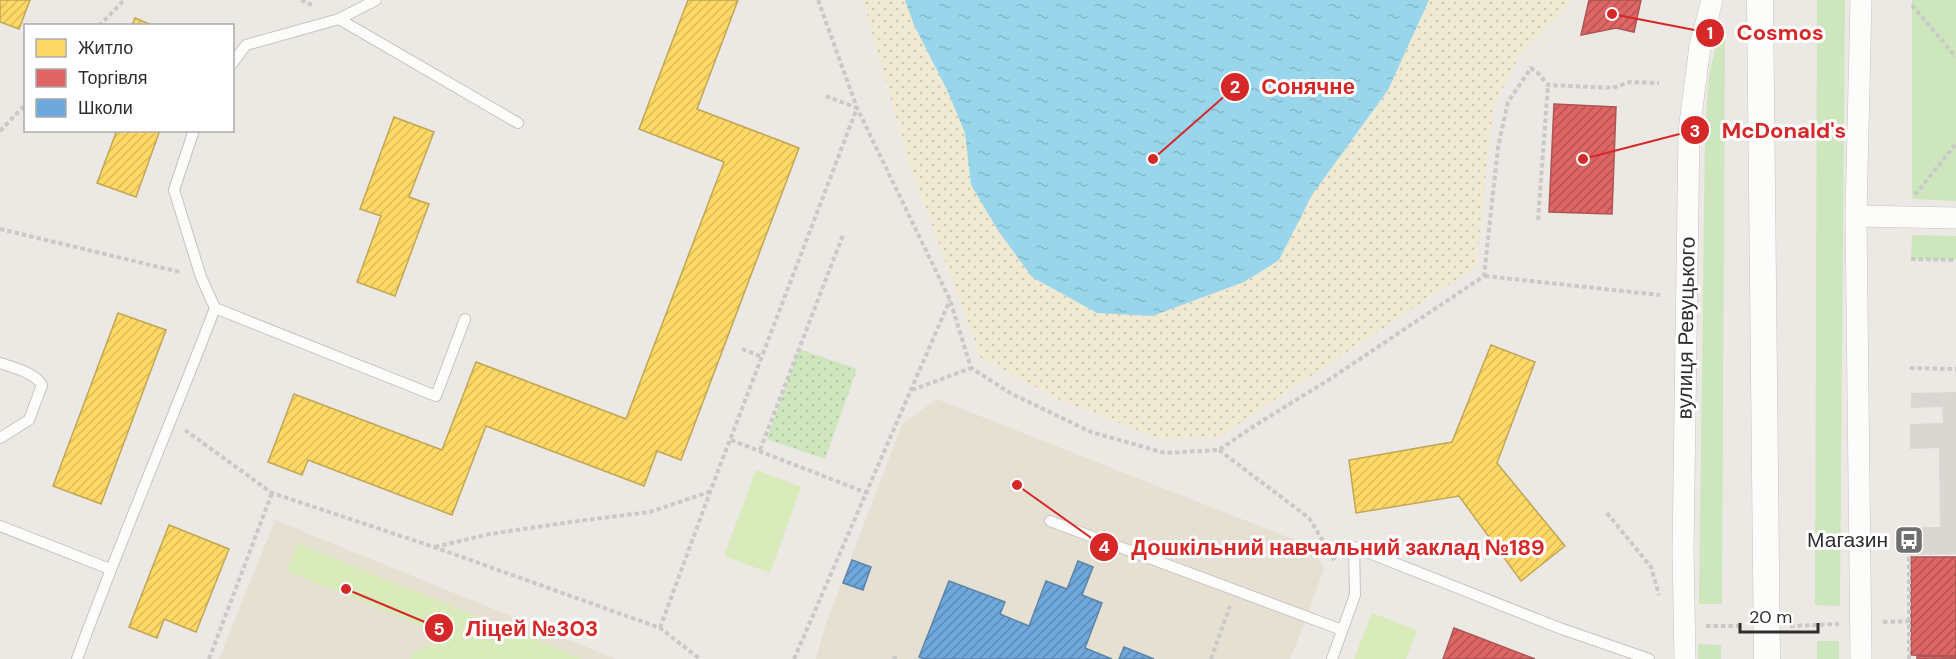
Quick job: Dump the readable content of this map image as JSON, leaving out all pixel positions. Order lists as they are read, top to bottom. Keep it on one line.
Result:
{"streets":{"street":["вулиця Ревуцького"]},"places":{"other":["Cosmos","Сонячне","McDonald's","Дошкільний навчальний заклад №189","Ліцей №303"],"bus stop":["Магазин"]},"legend":["Житло","Торгівля","Школи"],"scale_bar":"20 m"}
